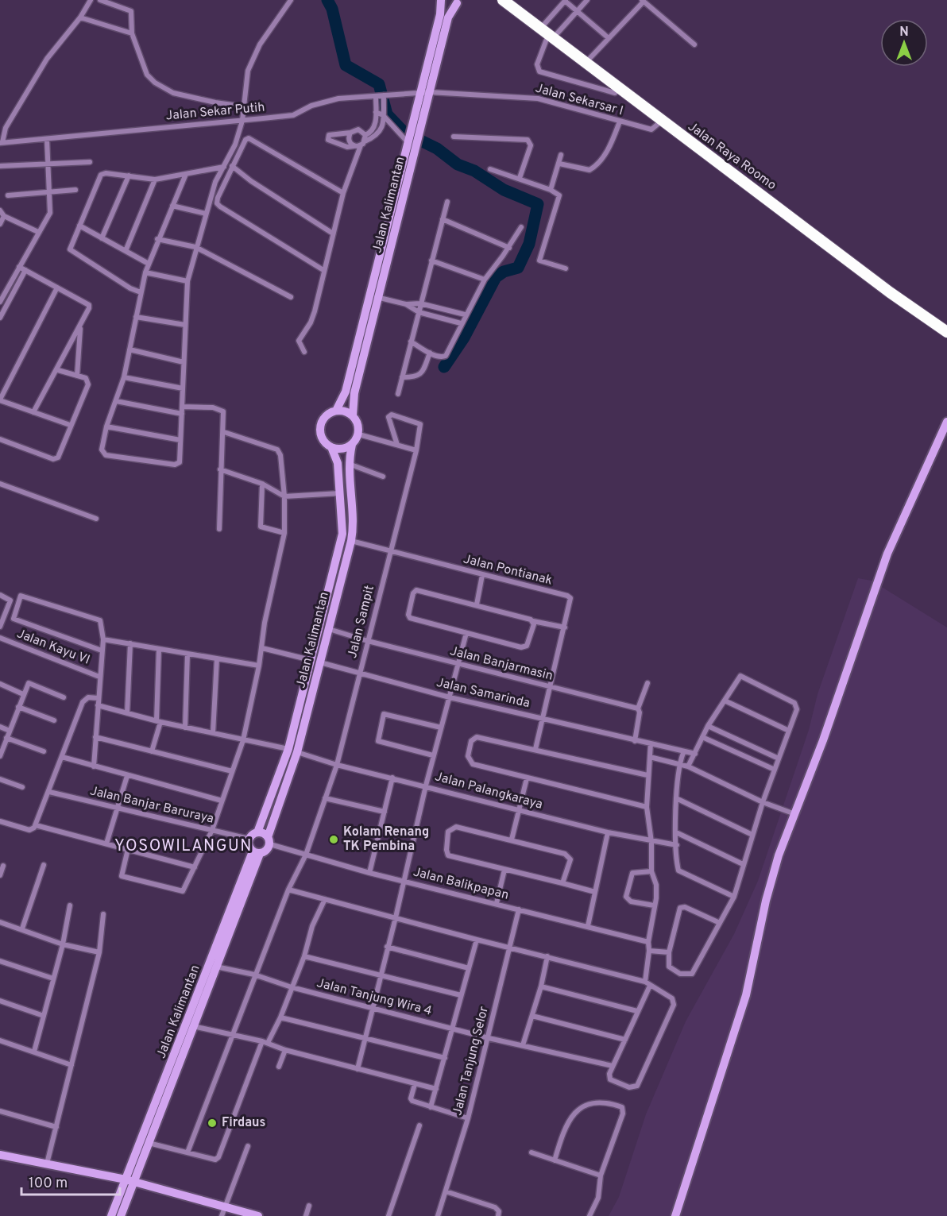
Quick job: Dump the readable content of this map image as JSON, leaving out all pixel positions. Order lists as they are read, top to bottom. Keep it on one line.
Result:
{"streets":{"highway":["Jalan Raya Roomo"],"main road":["Jalan Kalimantan"],"street":["Jalan Sekarsar I","Jalan Sekar Putih","Jalan Pontianak","Jalan Sampit","Jalan Kayu VI","Jalan Banjarmasin","Jalan Samarinda","Jalan Palangkaraya","Jalan Banjar Baruraya","Jalan Balikpapan","Jalan Tanjung Wira 4","Jalan Tanjung Selor"]},"crossings":[["Jalan Sekarsar I","Jalan Sekar Putih"],["Jalan Sekarsar I","Jalan Raya Roomo"],["Jalan Sekarsar I","Jalan Kalimantan"],["Jalan Sekar Putih","Jalan Kalimantan"],["Jalan Kalimantan","Jalan Pontianak"],["Jalan Kalimantan","Jalan Banjarmasin"],["Jalan Kalimantan","Jalan Samarinda"],["Jalan Kalimantan","Jalan Palangkaraya"],["Jalan Kalimantan","Jalan Banjar Baruraya"],["Jalan Kalimantan","Jalan Balikpapan"],["Jalan Kalimantan","Jalan Tanjung Wira 4"],["Jalan Pontianak","Jalan Sampit"],["Jalan Pontianak","Jalan Banjarmasin"],["Jalan Pontianak","Jalan Samarinda"],["Jalan Sampit","Jalan Banjarmasin"],["Jalan Sampit","Jalan Samarinda"],["Jalan Sampit","Jalan Palangkaraya"],["Jalan Sampit","Jalan Balikpapan"],["Jalan Sampit","Jalan Tanjung Wira 4"],["Jalan Banjar Baruraya","Jalan Balikpapan"],["Jalan Balikpapan","Jalan Tanjung Selor"],["Jalan Tanjung Wira 4","Jalan Tanjung Selor"]],"districts":["YOSOWILANGUN"],"places":["Kolam Renang TK Pembina","Firdaus"],"scale_bar":"100 m","north":"top"}
